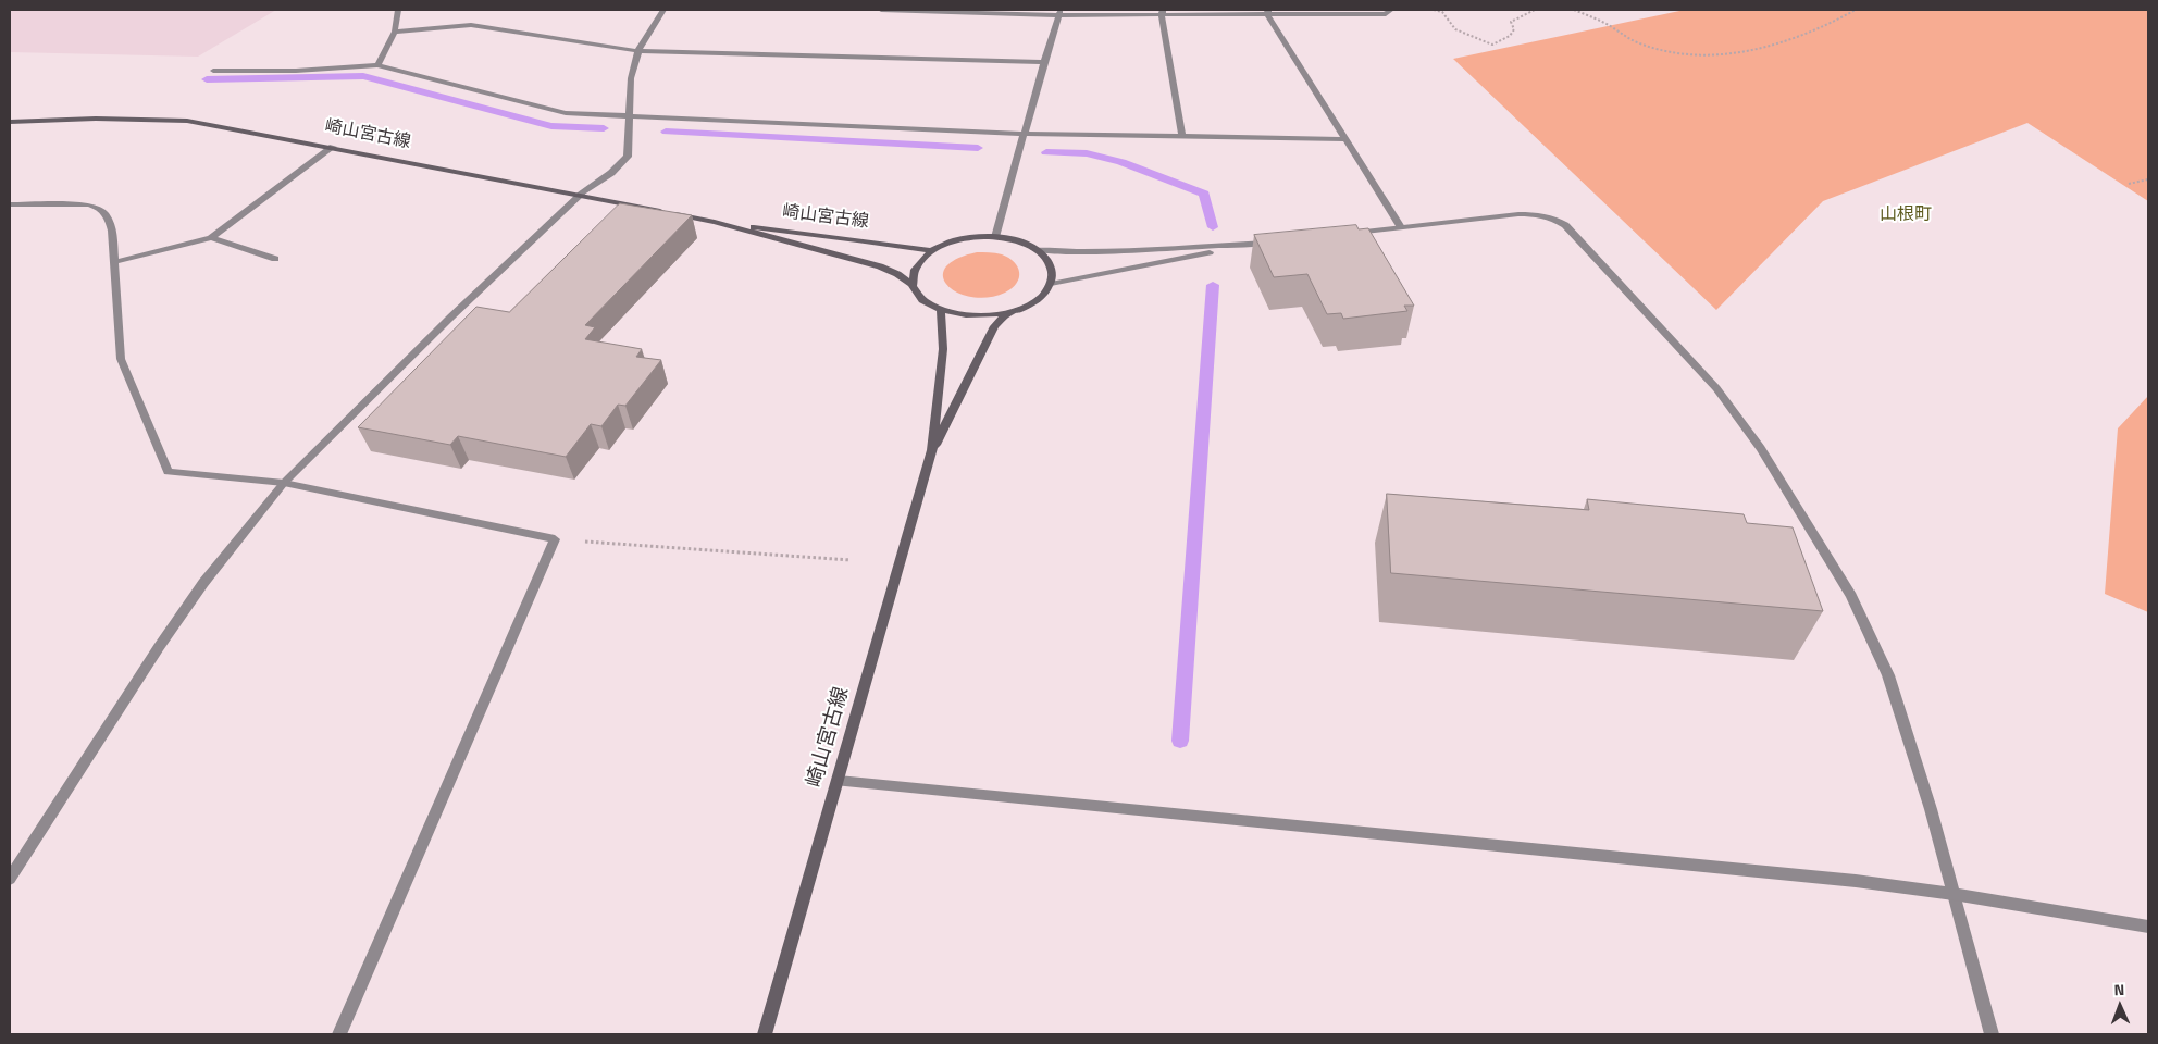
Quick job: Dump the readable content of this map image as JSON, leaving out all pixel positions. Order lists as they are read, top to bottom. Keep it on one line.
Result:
{"streets":{"main road":["崎山宮古線"]},"districts":["山根町"],"north":"top"}
